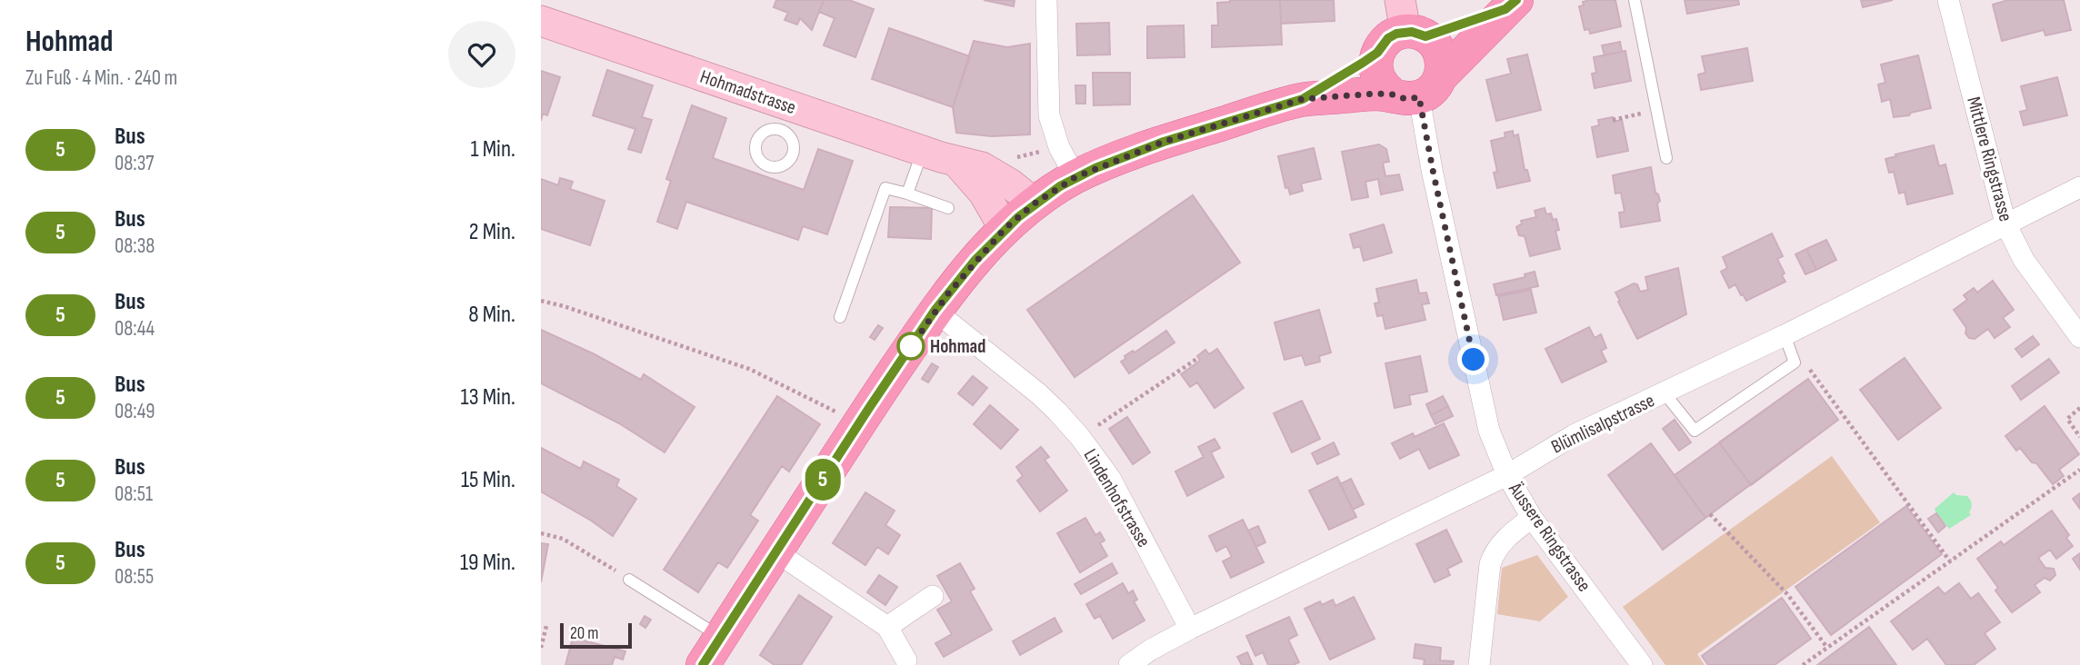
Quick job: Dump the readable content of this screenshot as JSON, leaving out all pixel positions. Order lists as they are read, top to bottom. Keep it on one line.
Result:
{"streets":{"main road":["Hohmadstrasse"],"street":["Mittlere Ringstrasse","Blümlisalpstrasse","Lindenhofstrasse","Äussere Ringstrasse"]},"crossings":[["Mittlere Ringstrasse","Blümlisalpstrasse"],["Blümlisalpstrasse","Lindenhofstrasse"],["Blümlisalpstrasse","Äussere Ringstrasse"]],"places":["Hohmad"],"lines":["bus line 5"],"scale_bar":"20 m","page":{"heading":["Hohmad","Zu Fuß · 4 Min. · 240 m"],"on_map":"5","list":[{"mark":"5","name":"Bus","note":"08:37","value":"1 Min."},{"mark":"5","name":"Bus","note":"08:38","value":"2 Min."},{"mark":"5","name":"Bus","note":"08:44","value":"8 Min."},{"mark":"5","name":"Bus","note":"08:49","value":"13 Min."},{"mark":"5","name":"Bus","note":"08:51","value":"15 Min."},{"mark":"5","name":"Bus","note":"08:55","value":"19 Min."}],"scale":"20 m"}}
